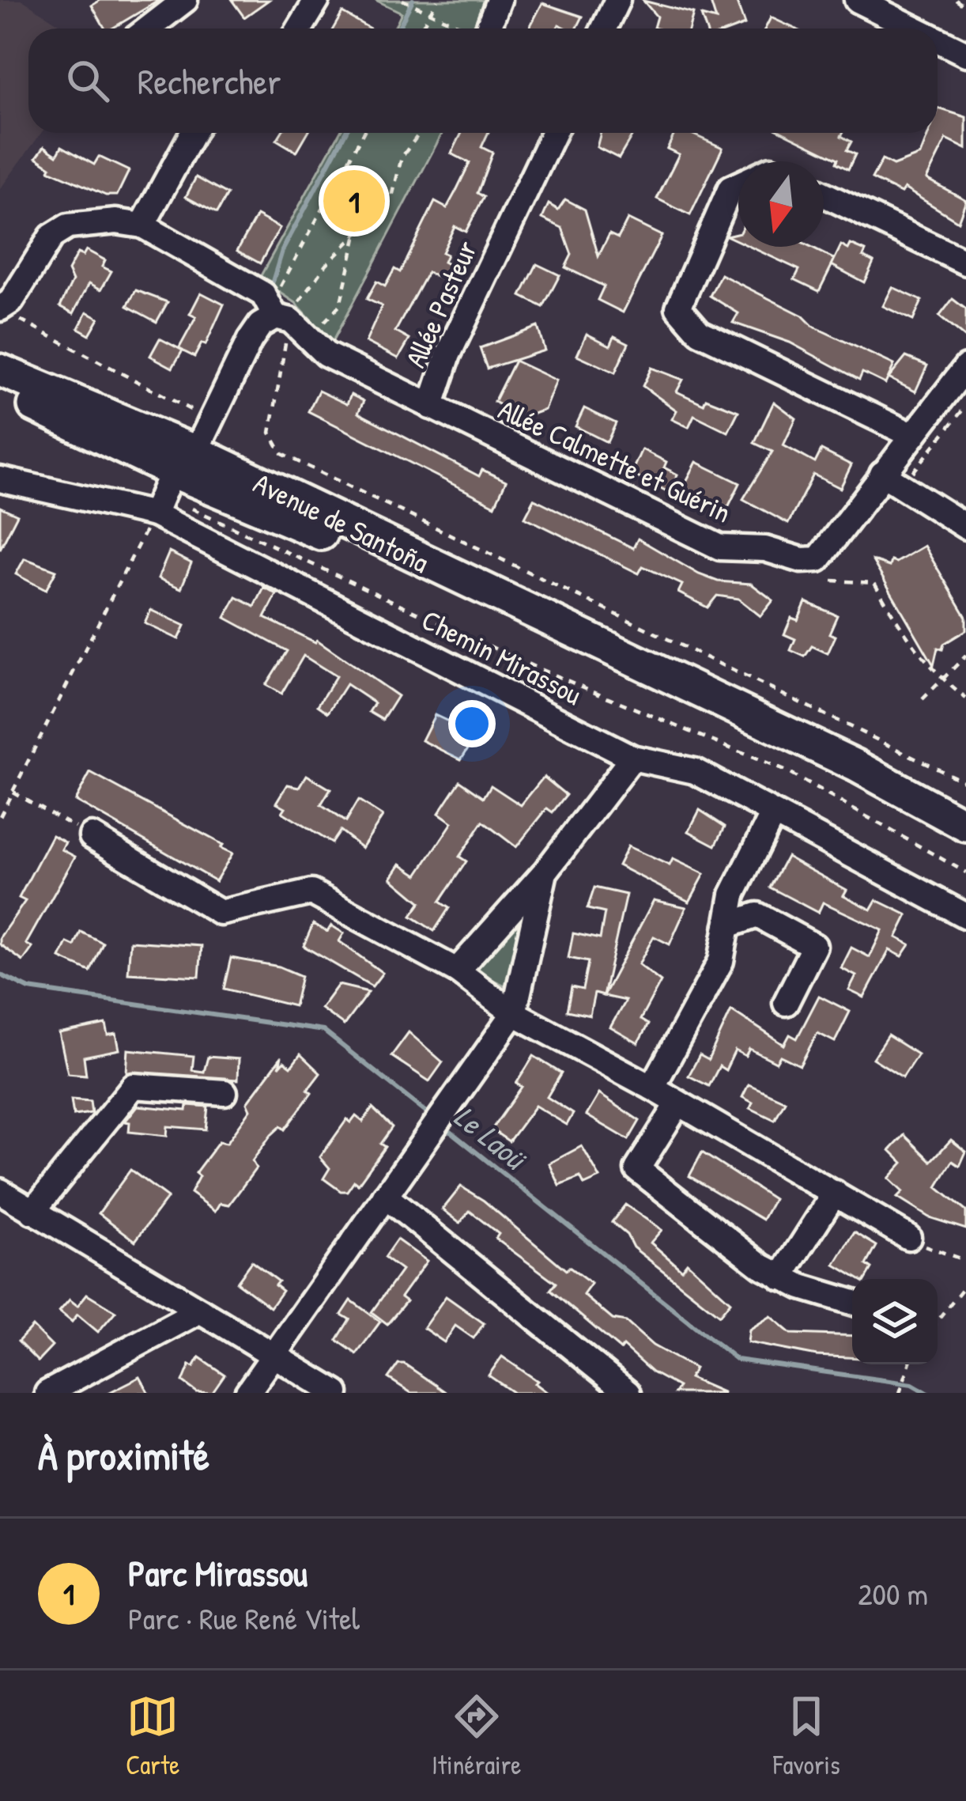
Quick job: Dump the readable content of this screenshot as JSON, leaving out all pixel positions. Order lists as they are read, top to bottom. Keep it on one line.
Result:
{"streets":{"main road":["Avenue de Santoña"],"street":["Allée Pasteur","Allée Calmette et Guérin","Chemin Mirassou"]},"crossings":[["Allée Pasteur","Allée Calmette et Guérin"]],"water":["Le Laoü"],"north":"bottom","page":{"search":"Rechercher","pins":"1","heading":"À proximité","list":[{"mark":"1","name":"Parc Mirassou","note":"Parc · Rue René Vitel","value":"200 m"}],"nav":["Carte","Itinéraire","Favoris"]}}
